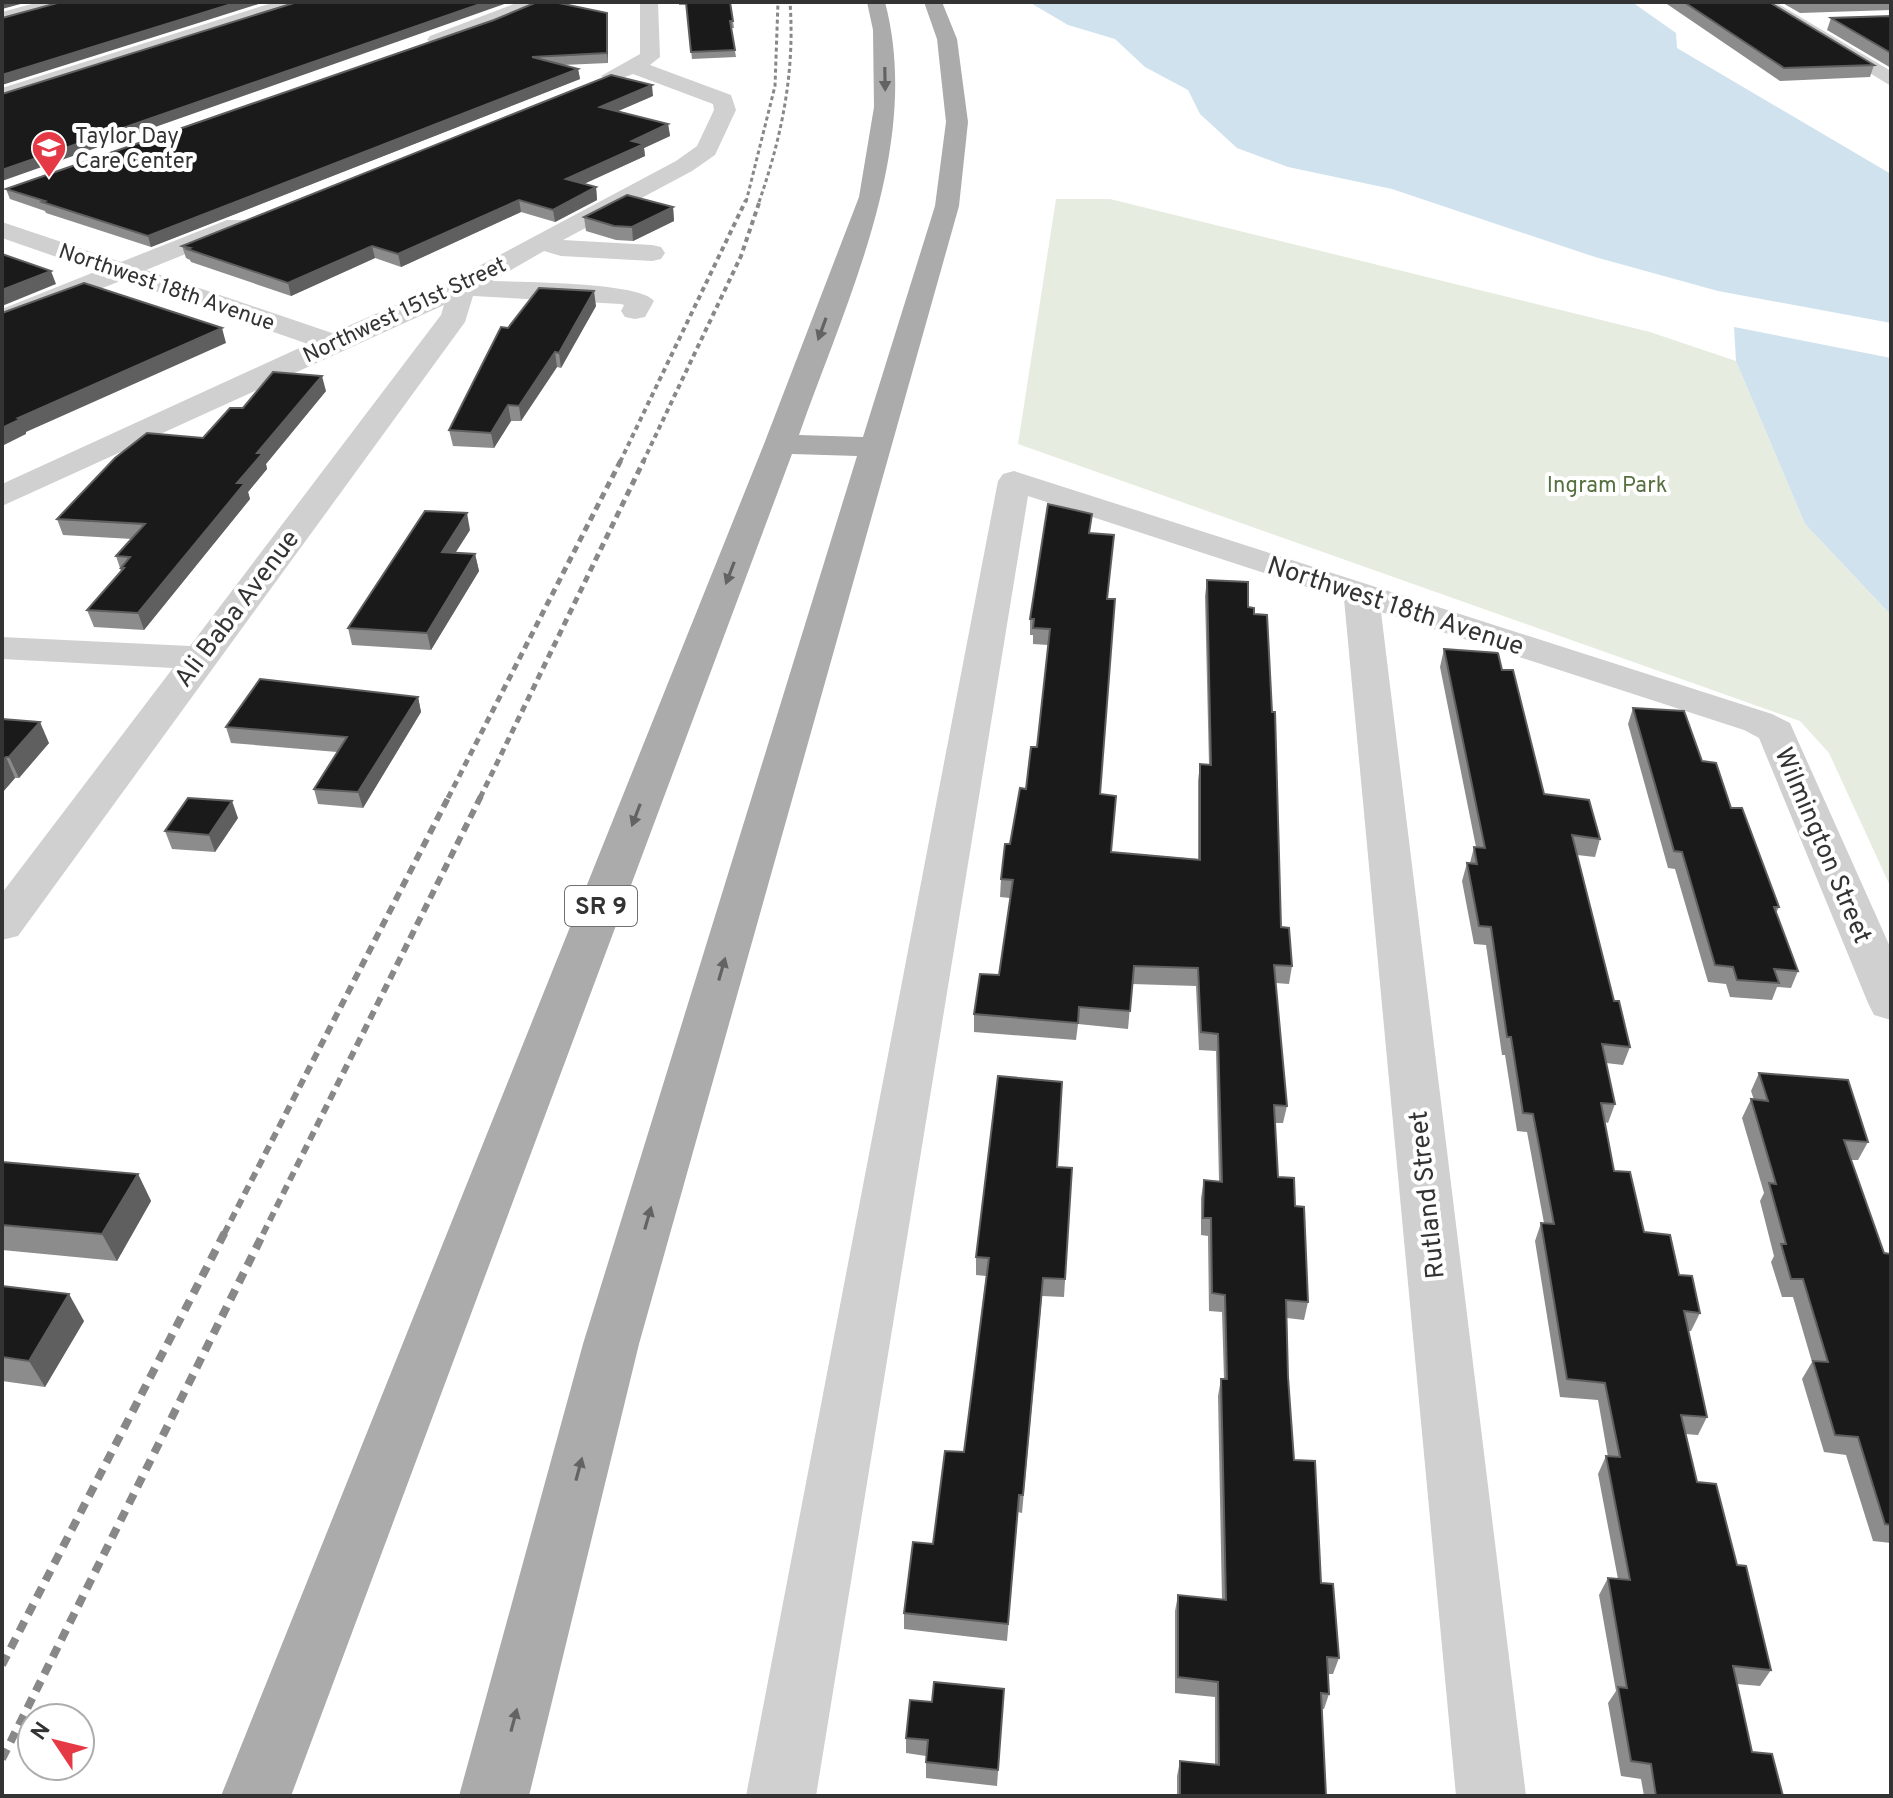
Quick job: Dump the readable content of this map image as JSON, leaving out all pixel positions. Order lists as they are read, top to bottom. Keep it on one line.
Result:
{"streets":{"main road":["SR 9"],"street":["Northwest 18th Avenue","Northwest 151st Street","Ali Baba Avenue","Wilmington Street","Rutland Street"]},"crossings":[["Northwest 18th Avenue","Northwest 151st Street"],["Northwest 18th Avenue","Wilmington Street"],["Northwest 18th Avenue","Rutland Street"],["Northwest 151st Street","Ali Baba Avenue"]],"parks":["Ingram Park"],"places":{"school or university":["Taylor Day Care Center"]},"north":"top left"}
